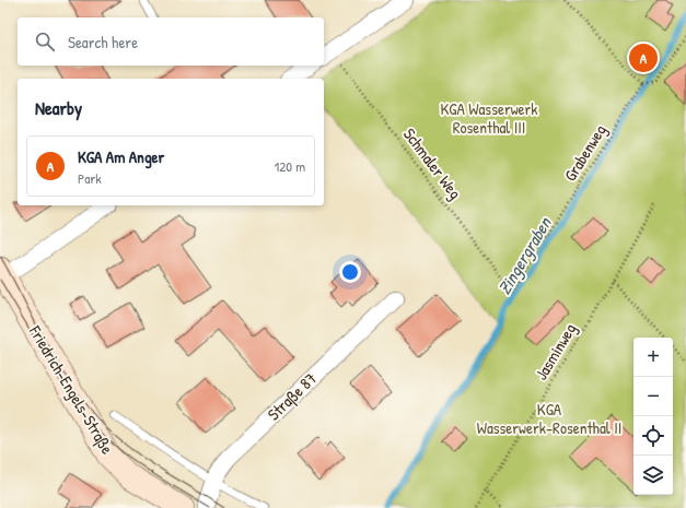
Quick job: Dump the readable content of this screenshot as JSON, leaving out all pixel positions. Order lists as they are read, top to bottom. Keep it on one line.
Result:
{"streets":{"main road":["Friedrich-Engels-Straße"],"street":["Straße 87"],"path":["Grabenweg","Schmaler Weg","Jasminweg"]},"crossings":[["Grabenweg","Schmaler Weg"]],"water":["Zingergraben"],"parks":["KGA Wasserwerk Rosenthal III","KGA Wasserwerk-Rosenthal II"],"page":{"search":"Search here","pins":"A","heading":"Nearby","list":[{"mark":"A","name":"KGA Am Anger","note":"Park","value":"120 m"}],"map_buttons":["+","−"]}}
